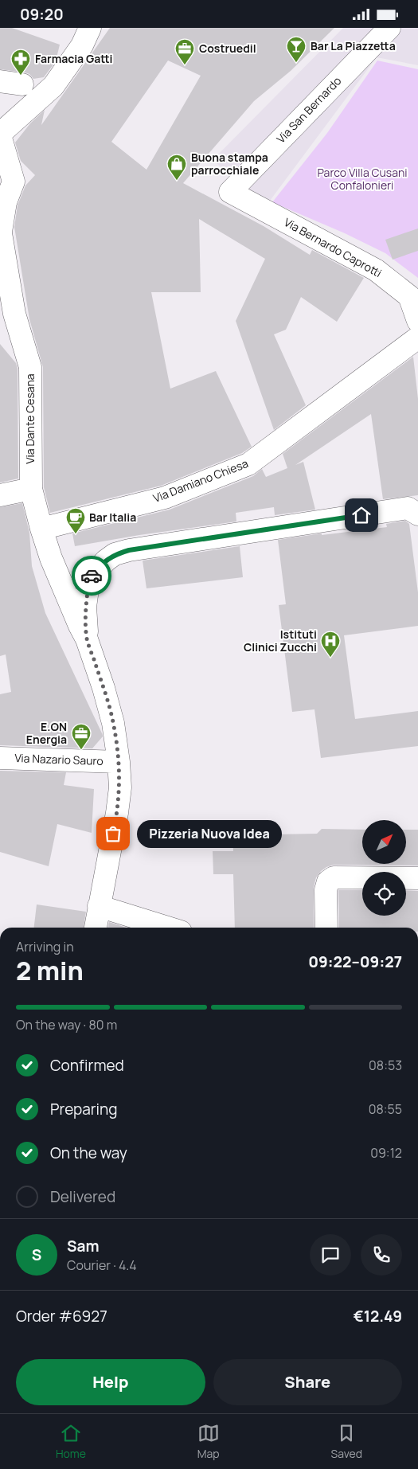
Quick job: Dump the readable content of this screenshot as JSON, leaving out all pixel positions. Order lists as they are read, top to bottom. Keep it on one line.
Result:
{"streets":{"street":["Via San Bernardo","Via Bernardo Caprotti","Via Dante Cesana","Via Damiano Chiesa","Via Nazario Sauro"]},"crossings":[["Via San Bernardo","Via Bernardo Caprotti"],["Via Dante Cesana","Via Damiano Chiesa"],["Via Dante Cesana","Via Nazario Sauro"]],"parks":["Parco Villa Cusani Confalonieri"],"places":{"bar":["Bar La Piazzetta"],"office":["Costruedil","E.ON Energia"],"pharmacy":["Farmacia Gatti"],"shop":["Buona stampa parrocchiale"],"cafe":["Bar Italia"],"hospital":["Istituti Clinici Zucchi"],"other":["Pizzeria Nuova Idea"]},"north":"top right","page":{"status":"09:20","bubble":"Pizzeria Nuova Idea","heading":["2 min","Arriving in","09:22–09:27"],"panel":["Sam","Courier · 4.4","Order #6927","€12.49"],"bar":"On the way · 80 m","list":[["Confirmed","08:53"],["Preparing","08:55"],["On the way","09:12"],"Delivered"],"round":"S","buttons":["Help","Share"],"tabs":["Home","Map","Saved"]}}
